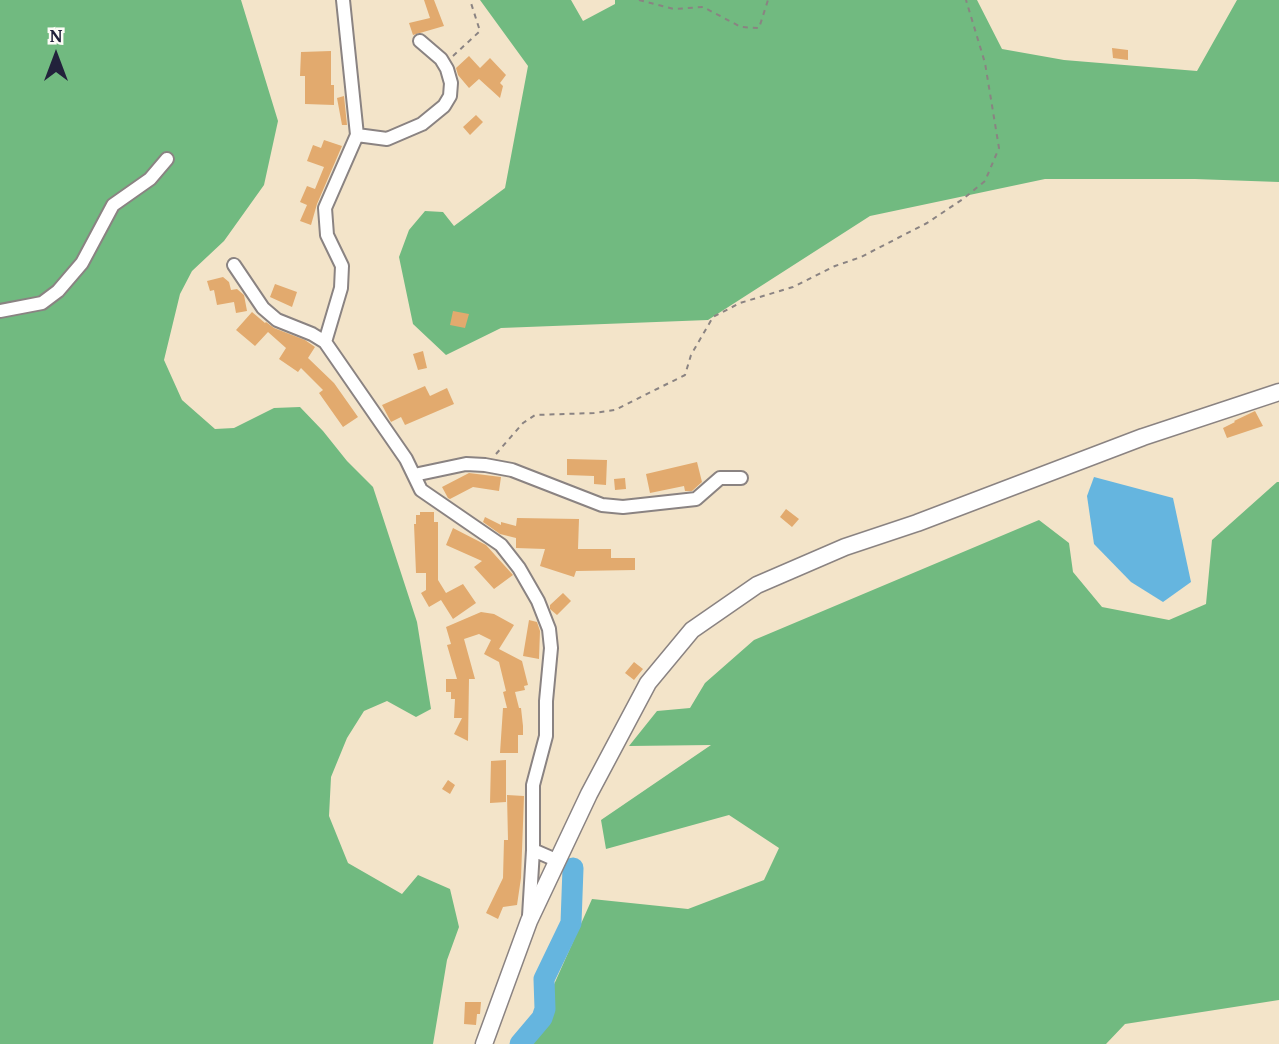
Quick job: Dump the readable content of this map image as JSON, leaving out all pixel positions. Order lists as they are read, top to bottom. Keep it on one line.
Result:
{"north":"top"}
